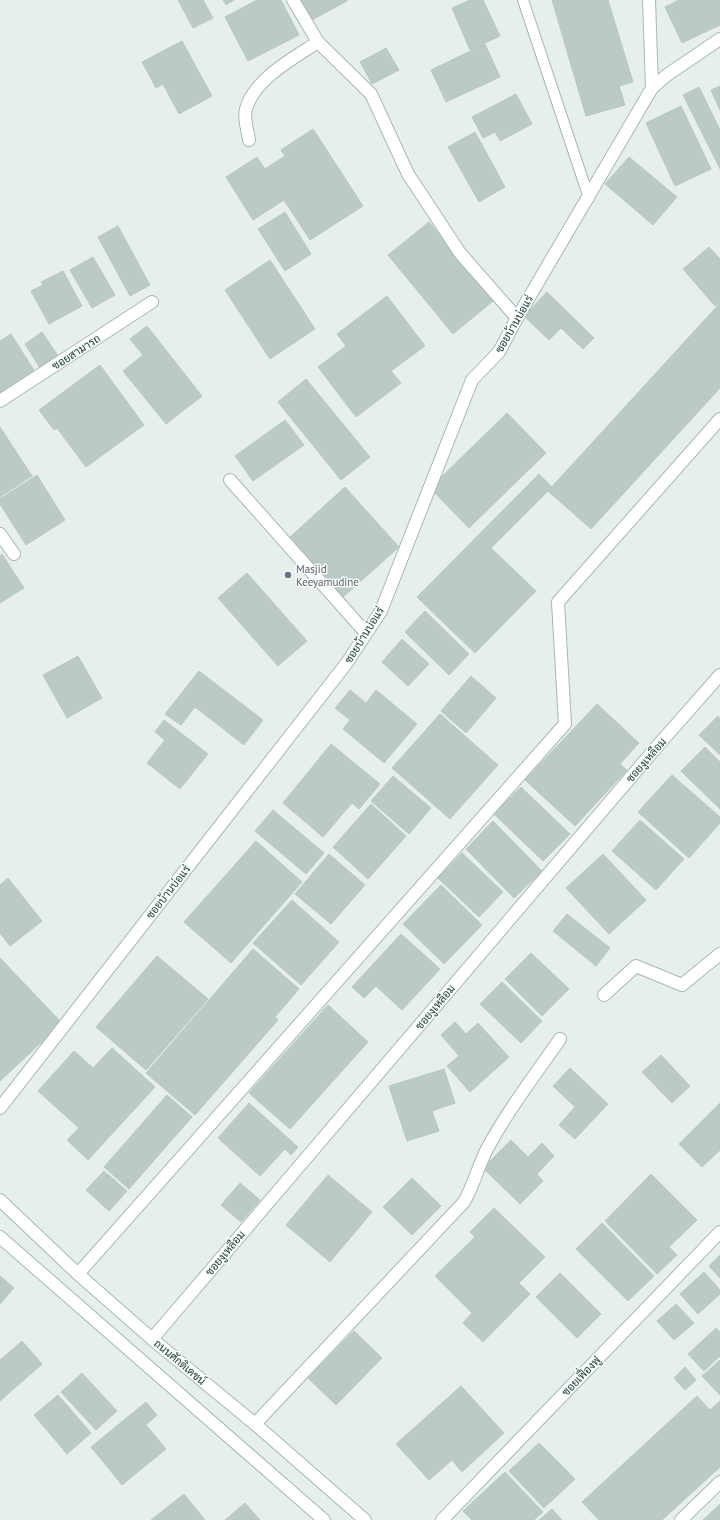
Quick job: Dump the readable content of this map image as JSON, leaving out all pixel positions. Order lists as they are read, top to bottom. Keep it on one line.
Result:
{"streets":{"street":["ซอยบ้านบ่อแร่","ซอยสามารถ","ซอยงูเหลือม","ถนนศักดิเดชน์","ซอยเฟื่องฟู"]},"crossings":[["ซอยงูเหลือม","ถนนศักดิเดชน์"]],"places":["Masjid Keeyamudine"]}
